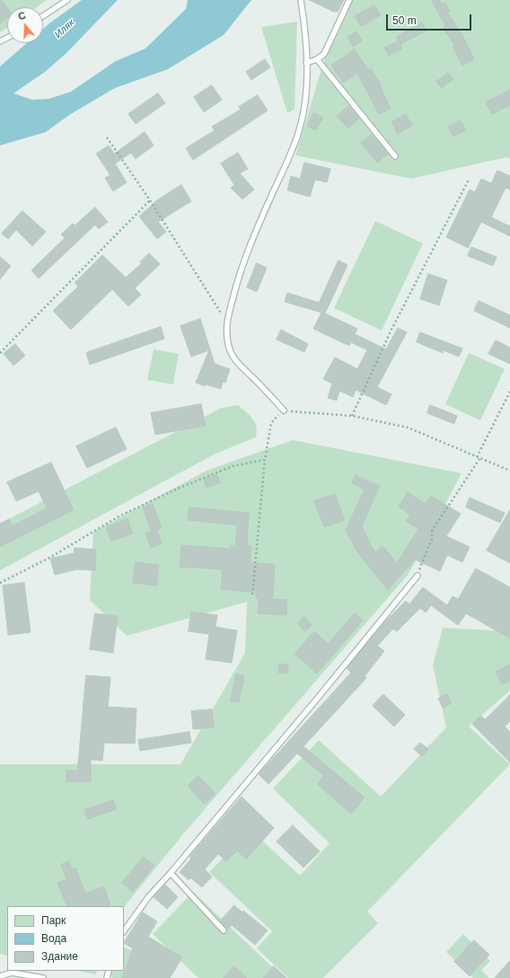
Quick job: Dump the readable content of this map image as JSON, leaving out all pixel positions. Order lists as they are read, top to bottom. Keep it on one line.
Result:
{"water":["Иляк"],"legend":["Парк","Вода","Здание"],"scale_bar":"50 m","north":"top"}
